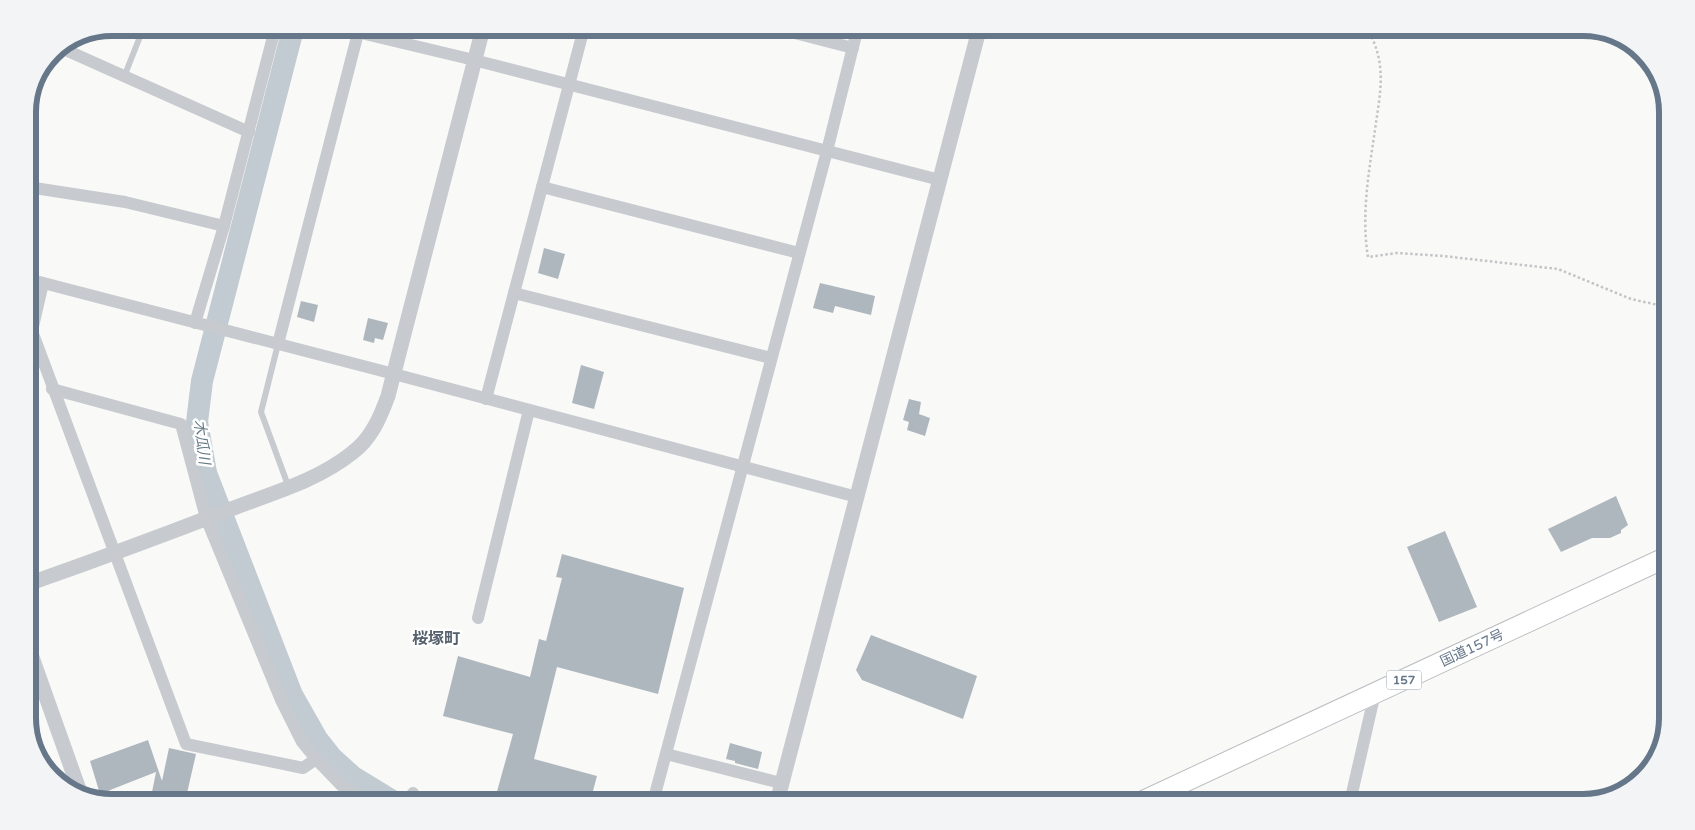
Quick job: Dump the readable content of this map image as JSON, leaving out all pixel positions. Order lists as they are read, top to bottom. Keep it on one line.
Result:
{"streets":{"highway":["国道157号","157"]},"districts":["桜塚町"],"water":["木瓜川"]}
